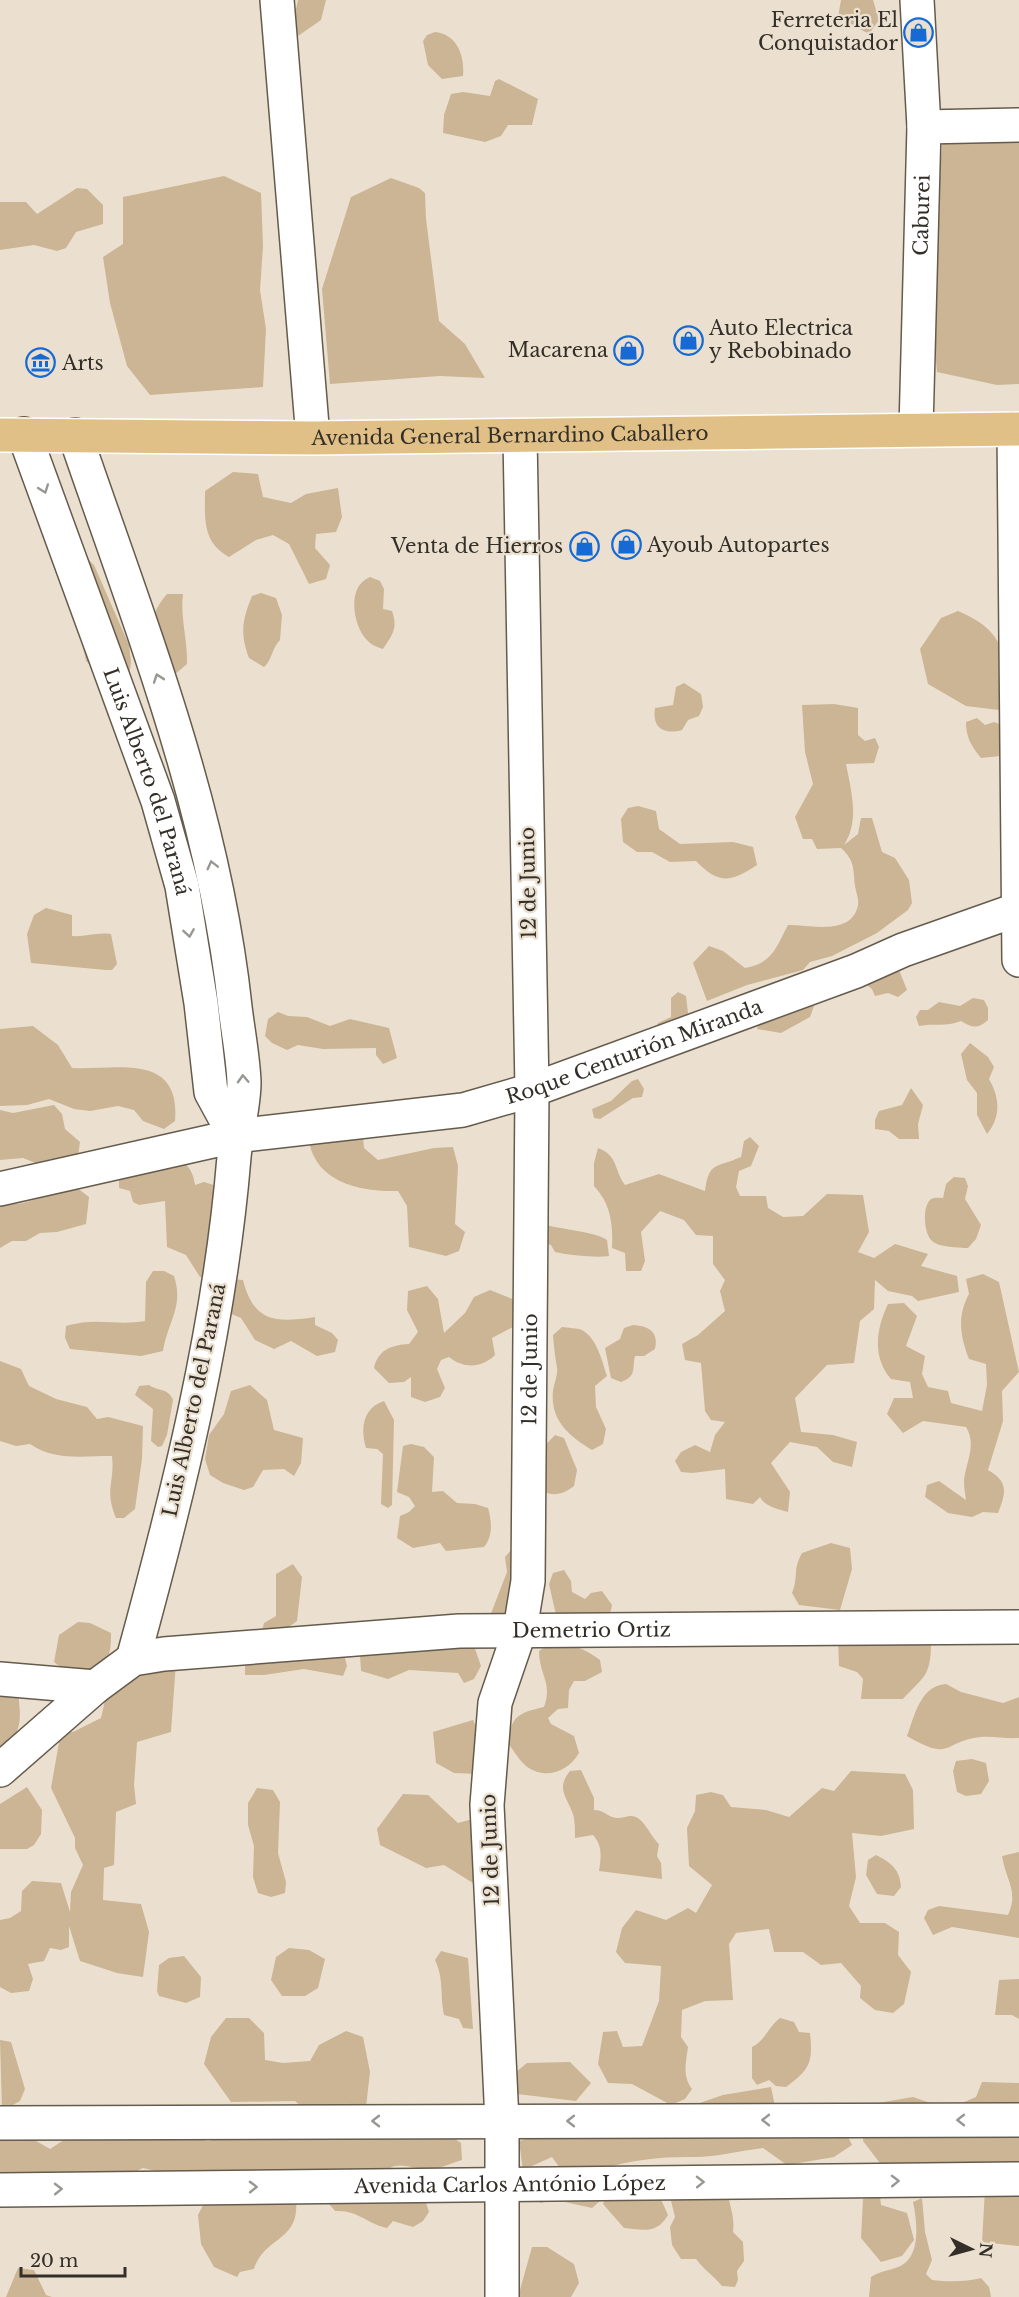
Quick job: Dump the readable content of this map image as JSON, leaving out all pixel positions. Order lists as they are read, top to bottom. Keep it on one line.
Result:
{"streets":{"main road":["Avenida General Bernardino Caballero"],"street":["Caburei","Luis Alberto del Paraná","12 de Junio","Roque Centurión Miranda","Demetrio Ortiz","Avenida Carlos António López"]},"crossings":[["Caburei","Avenida General Bernardino Caballero"],["Avenida General Bernardino Caballero","Luis Alberto del Paraná"],["Avenida General Bernardino Caballero","12 de Junio"],["Luis Alberto del Paraná","Roque Centurión Miranda"],["Luis Alberto del Paraná","Demetrio Ortiz"],["12 de Junio","Roque Centurión Miranda"],["12 de Junio","Demetrio Ortiz"],["12 de Junio","Avenida Carlos António López"]],"places":{"shop":["Ferreteria El Conquistador","Auto Electrica y Rebobinado","Macarena","Ayoub Autopartes","Venta de Hierros"],"museum":["Arts"]},"scale_bar":"20 m","north":"right"}
